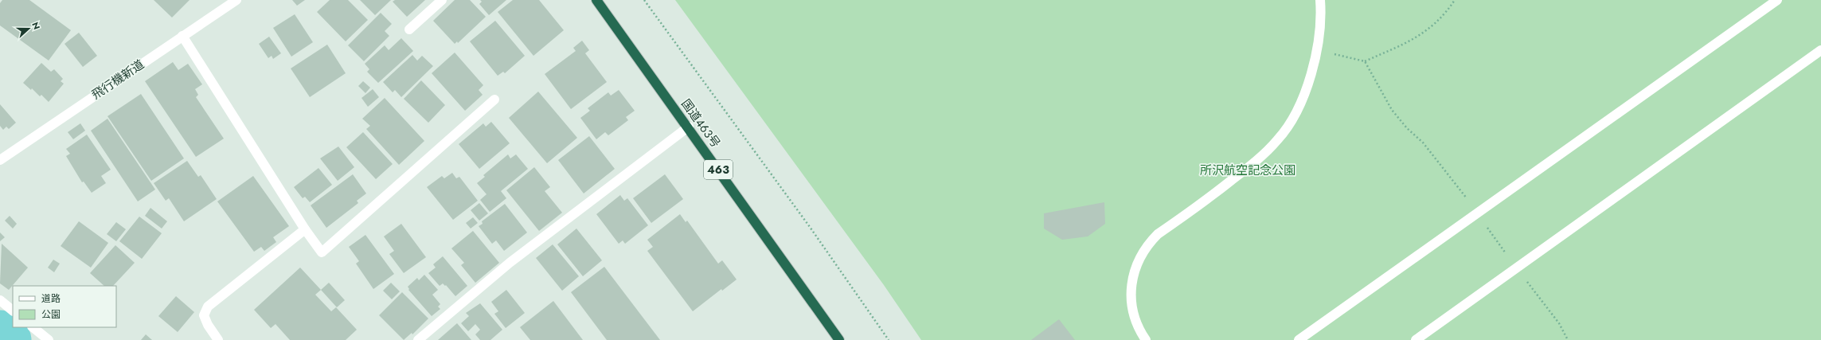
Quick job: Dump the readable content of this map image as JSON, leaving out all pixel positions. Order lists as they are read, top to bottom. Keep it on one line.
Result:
{"streets":{"highway":["国道463号","463"],"street":["飛行機新道"]},"parks":["所沢航空記念公園"],"legend":["道路","公園"],"north":"right"}
